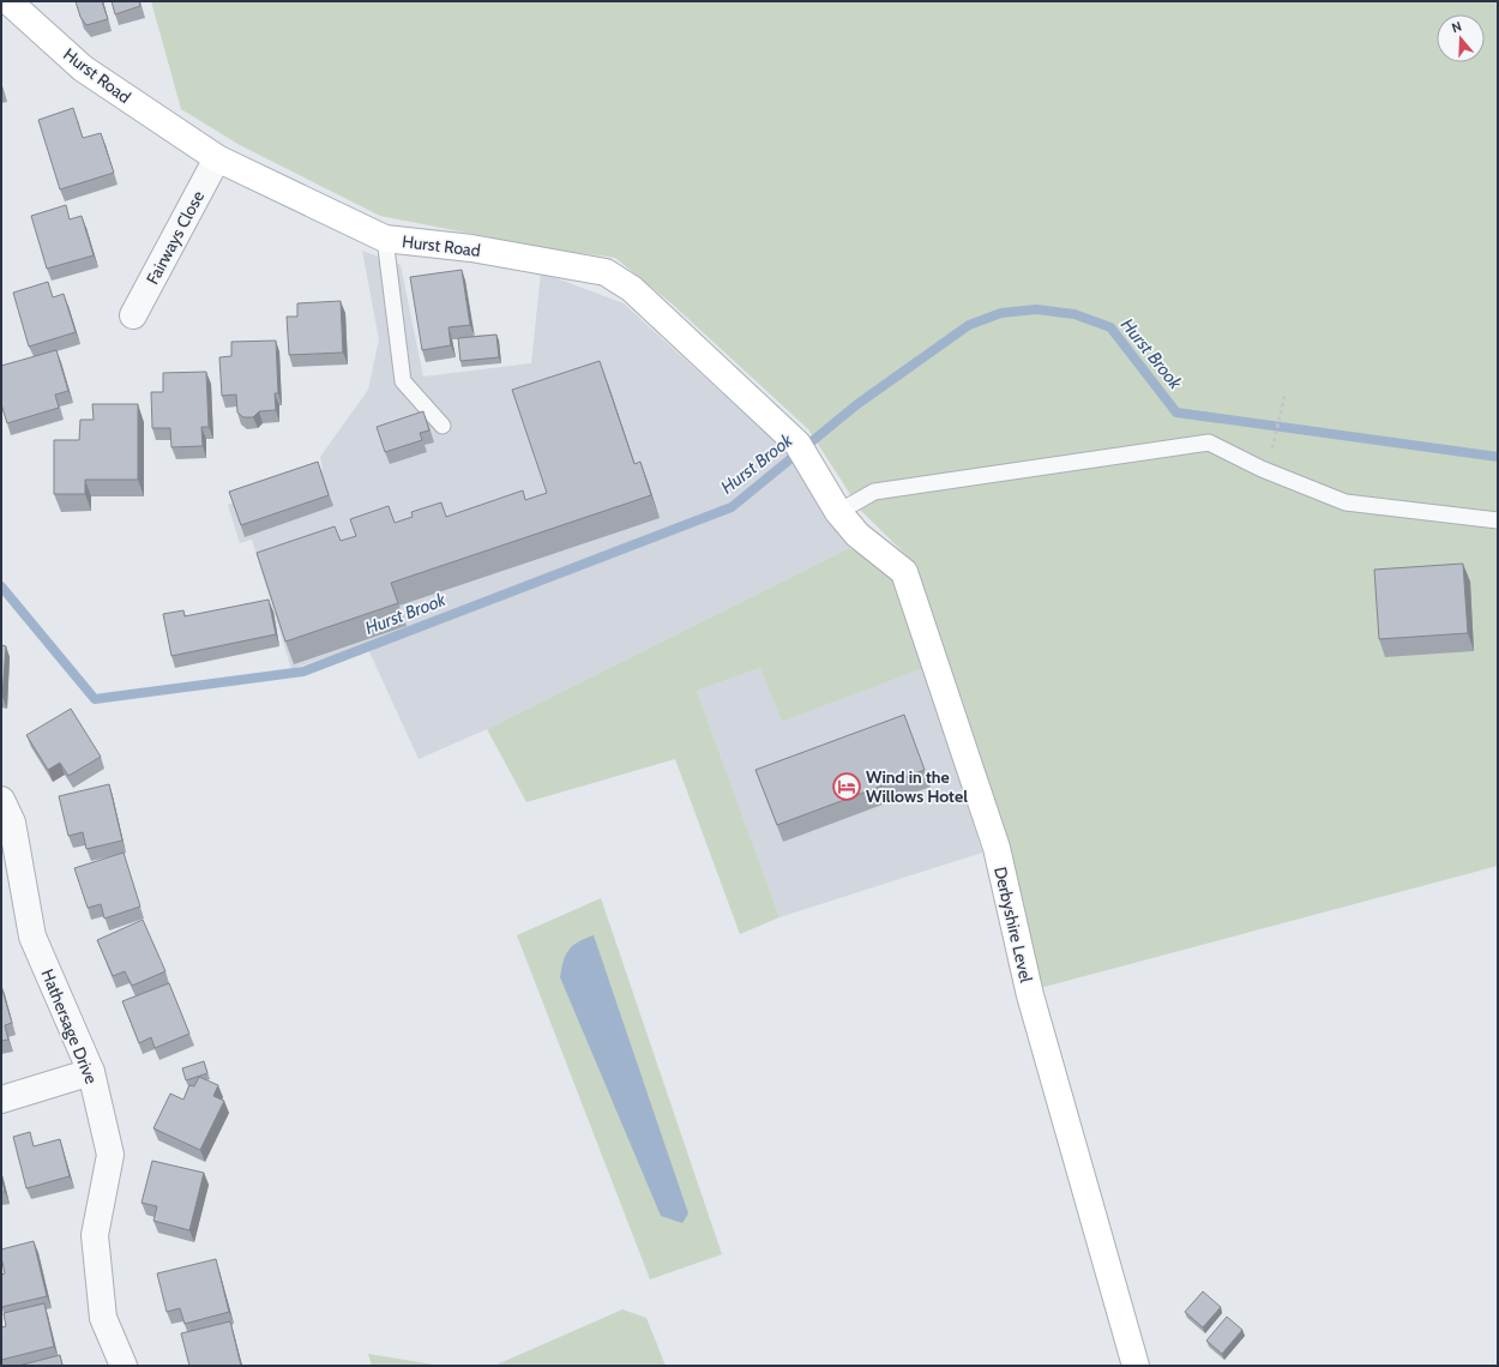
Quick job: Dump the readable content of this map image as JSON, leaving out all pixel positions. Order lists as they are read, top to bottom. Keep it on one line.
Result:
{"streets":{"street":["Hurst Road","Fairways Close","Derbyshire Level","Hathersage Drive"]},"crossings":[["Hurst Road","Fairways Close"],["Hurst Road","Derbyshire Level"]],"water":["Hurst Brook"],"places":{"hotel":["Wind in the Willows Hotel"]},"north":"top"}
